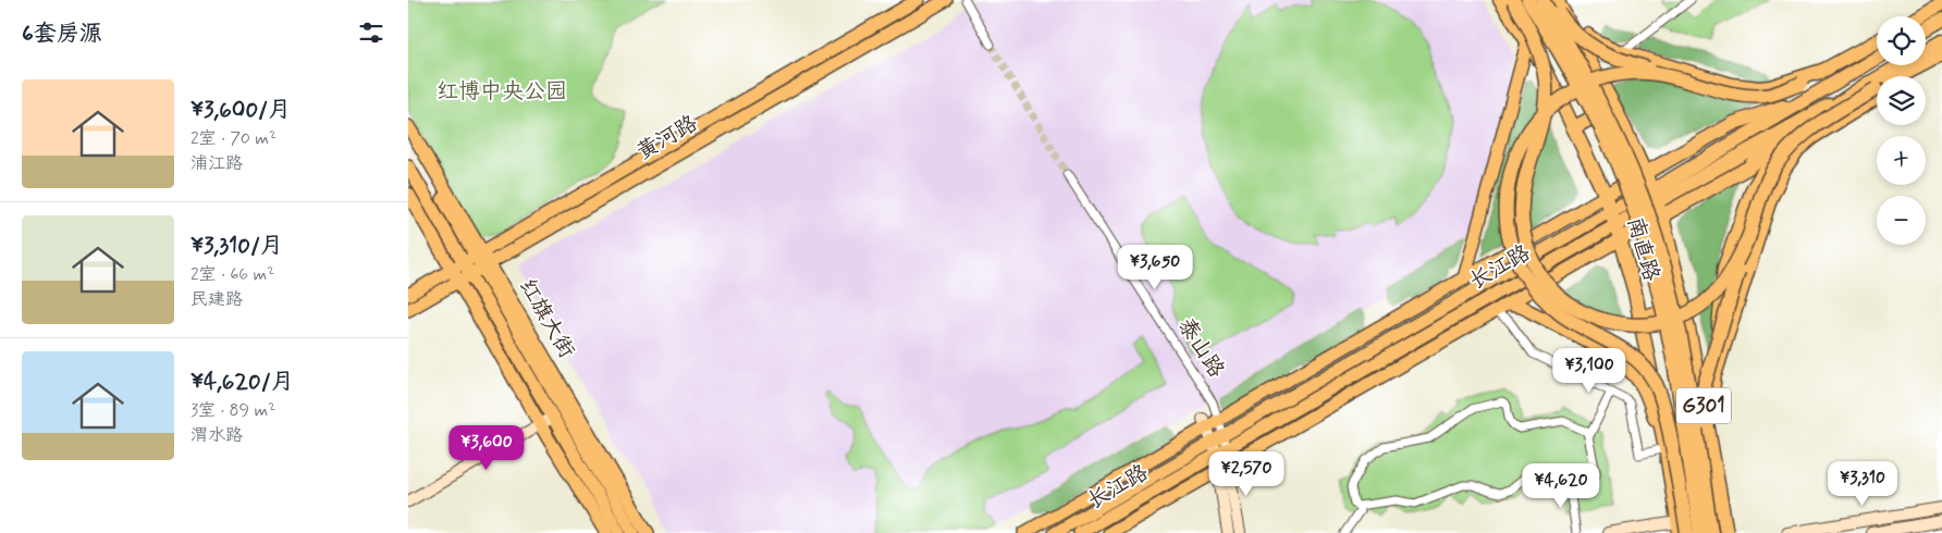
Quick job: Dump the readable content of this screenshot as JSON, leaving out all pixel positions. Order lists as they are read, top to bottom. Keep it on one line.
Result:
{"streets":{"highway":["南直路","长江路","G301"],"main road":["黄河路","红旗大街"],"street":["泰山路"]},"crossings":[["黄河路","红旗大街"],["南直路","长江路"],["长江路","泰山路"]],"parks":["红博中央公园"],"page":{"heading":"6套房源","map_buttons":["+","−"],"list":[{"name":"¥3,600/月","note":"2室 · 70 m² · 浦江路"},{"name":"¥3,310/月","note":"2室 · 66 m² · 民建路"},{"name":"¥4,620/月","note":"3室 · 89 m² · 渭水路"}],"price":["¥3,650","¥3,100","¥3,600","¥2,570","¥3,310","¥4,620"]}}
